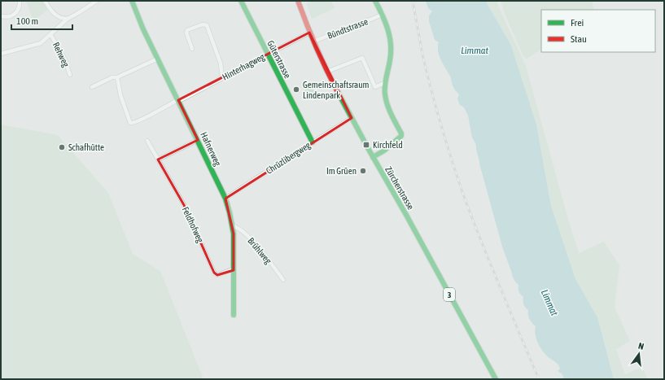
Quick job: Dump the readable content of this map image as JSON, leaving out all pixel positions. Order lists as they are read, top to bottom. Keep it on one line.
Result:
{"streets":{"street":["Bündtstrasse","Rehweg","Güterstrasse","Hinterhagweg","Hafnerweg","Chrüzlibergweg","Zürcherstrasse","Feldhofweg","Brühlweg","3"]},"crossings":[["Bündtstrasse","Zürcherstrasse"],["Güterstrasse","Hinterhagweg"],["Güterstrasse","Chrüzlibergweg"],["Hinterhagweg","Hafnerweg"],["Hinterhagweg","Zürcherstrasse"],["Hafnerweg","Chrüzlibergweg"],["Hafnerweg","Feldhofweg"],["Hafnerweg","Brühlweg"],["Chrüzlibergweg","Zürcherstrasse"]],"water":["Limmat"],"places":{"other":["Gemeinschaftsraum Lindenpark","Schafhütte","Im Grüen"],"transit":["Kirchfeld"]},"legend":["Frei","Stau"],"scale_bar":"100 m","north":"top"}
